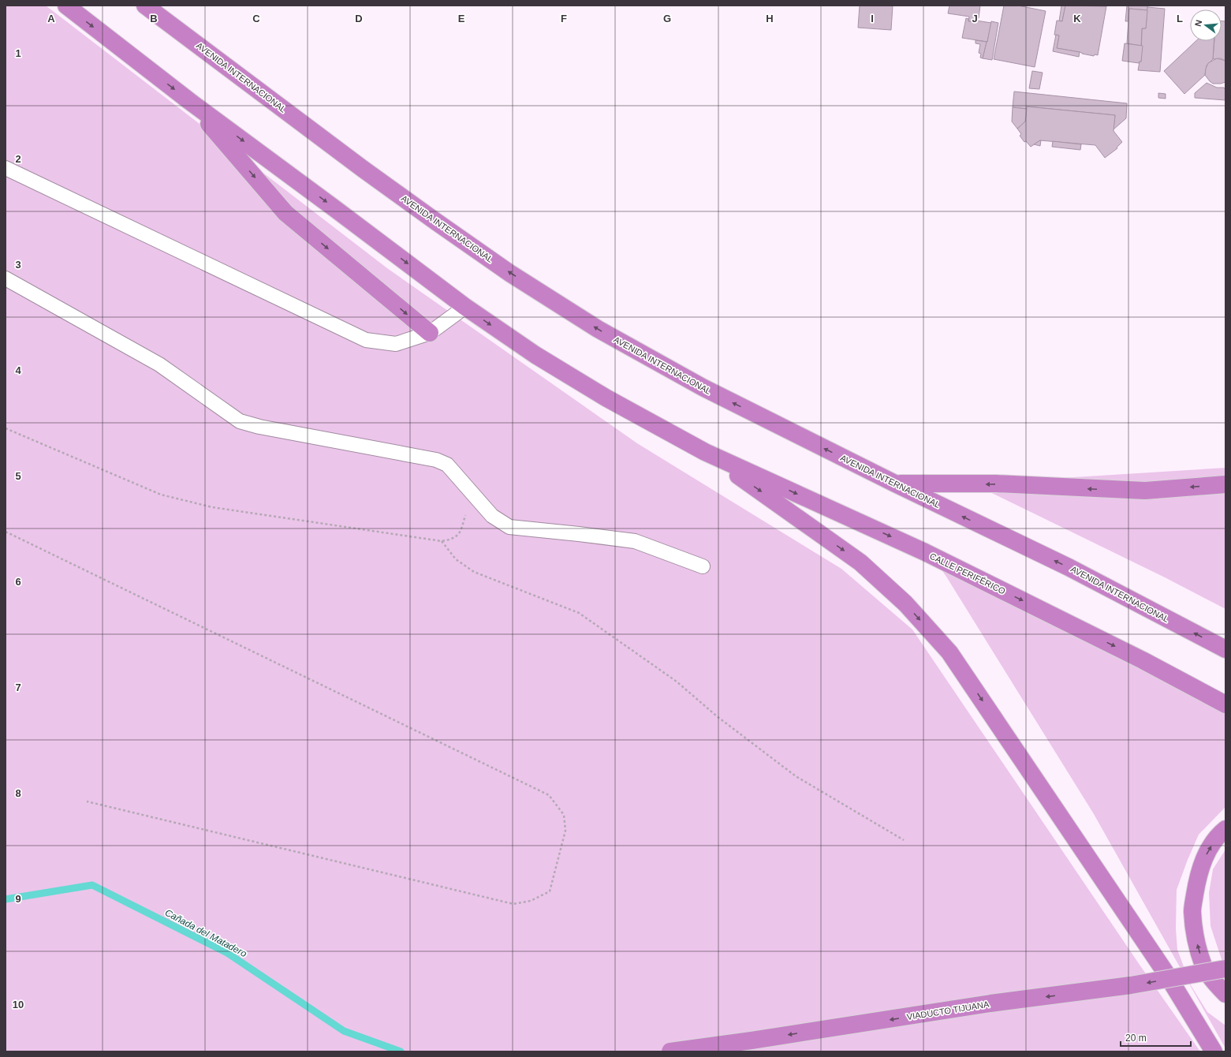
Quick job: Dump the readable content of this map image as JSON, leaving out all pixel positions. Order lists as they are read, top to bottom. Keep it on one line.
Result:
{"streets":{"highway":["AVENIDA INTERNACIONAL","CALLE PERIFÉRICO","VIADUCTO TIJUANA"]},"one_way":["VIADUCTO TIJUANA"],"water":["Cañada del Matadero"],"scale_bar":"20 m","north":"left","grid":{"columns":["A","B","C","D","E","F","G","H","I","J","K","L"],"rows":["1","2","3","4","5","6","7","8","9","10"]}}
